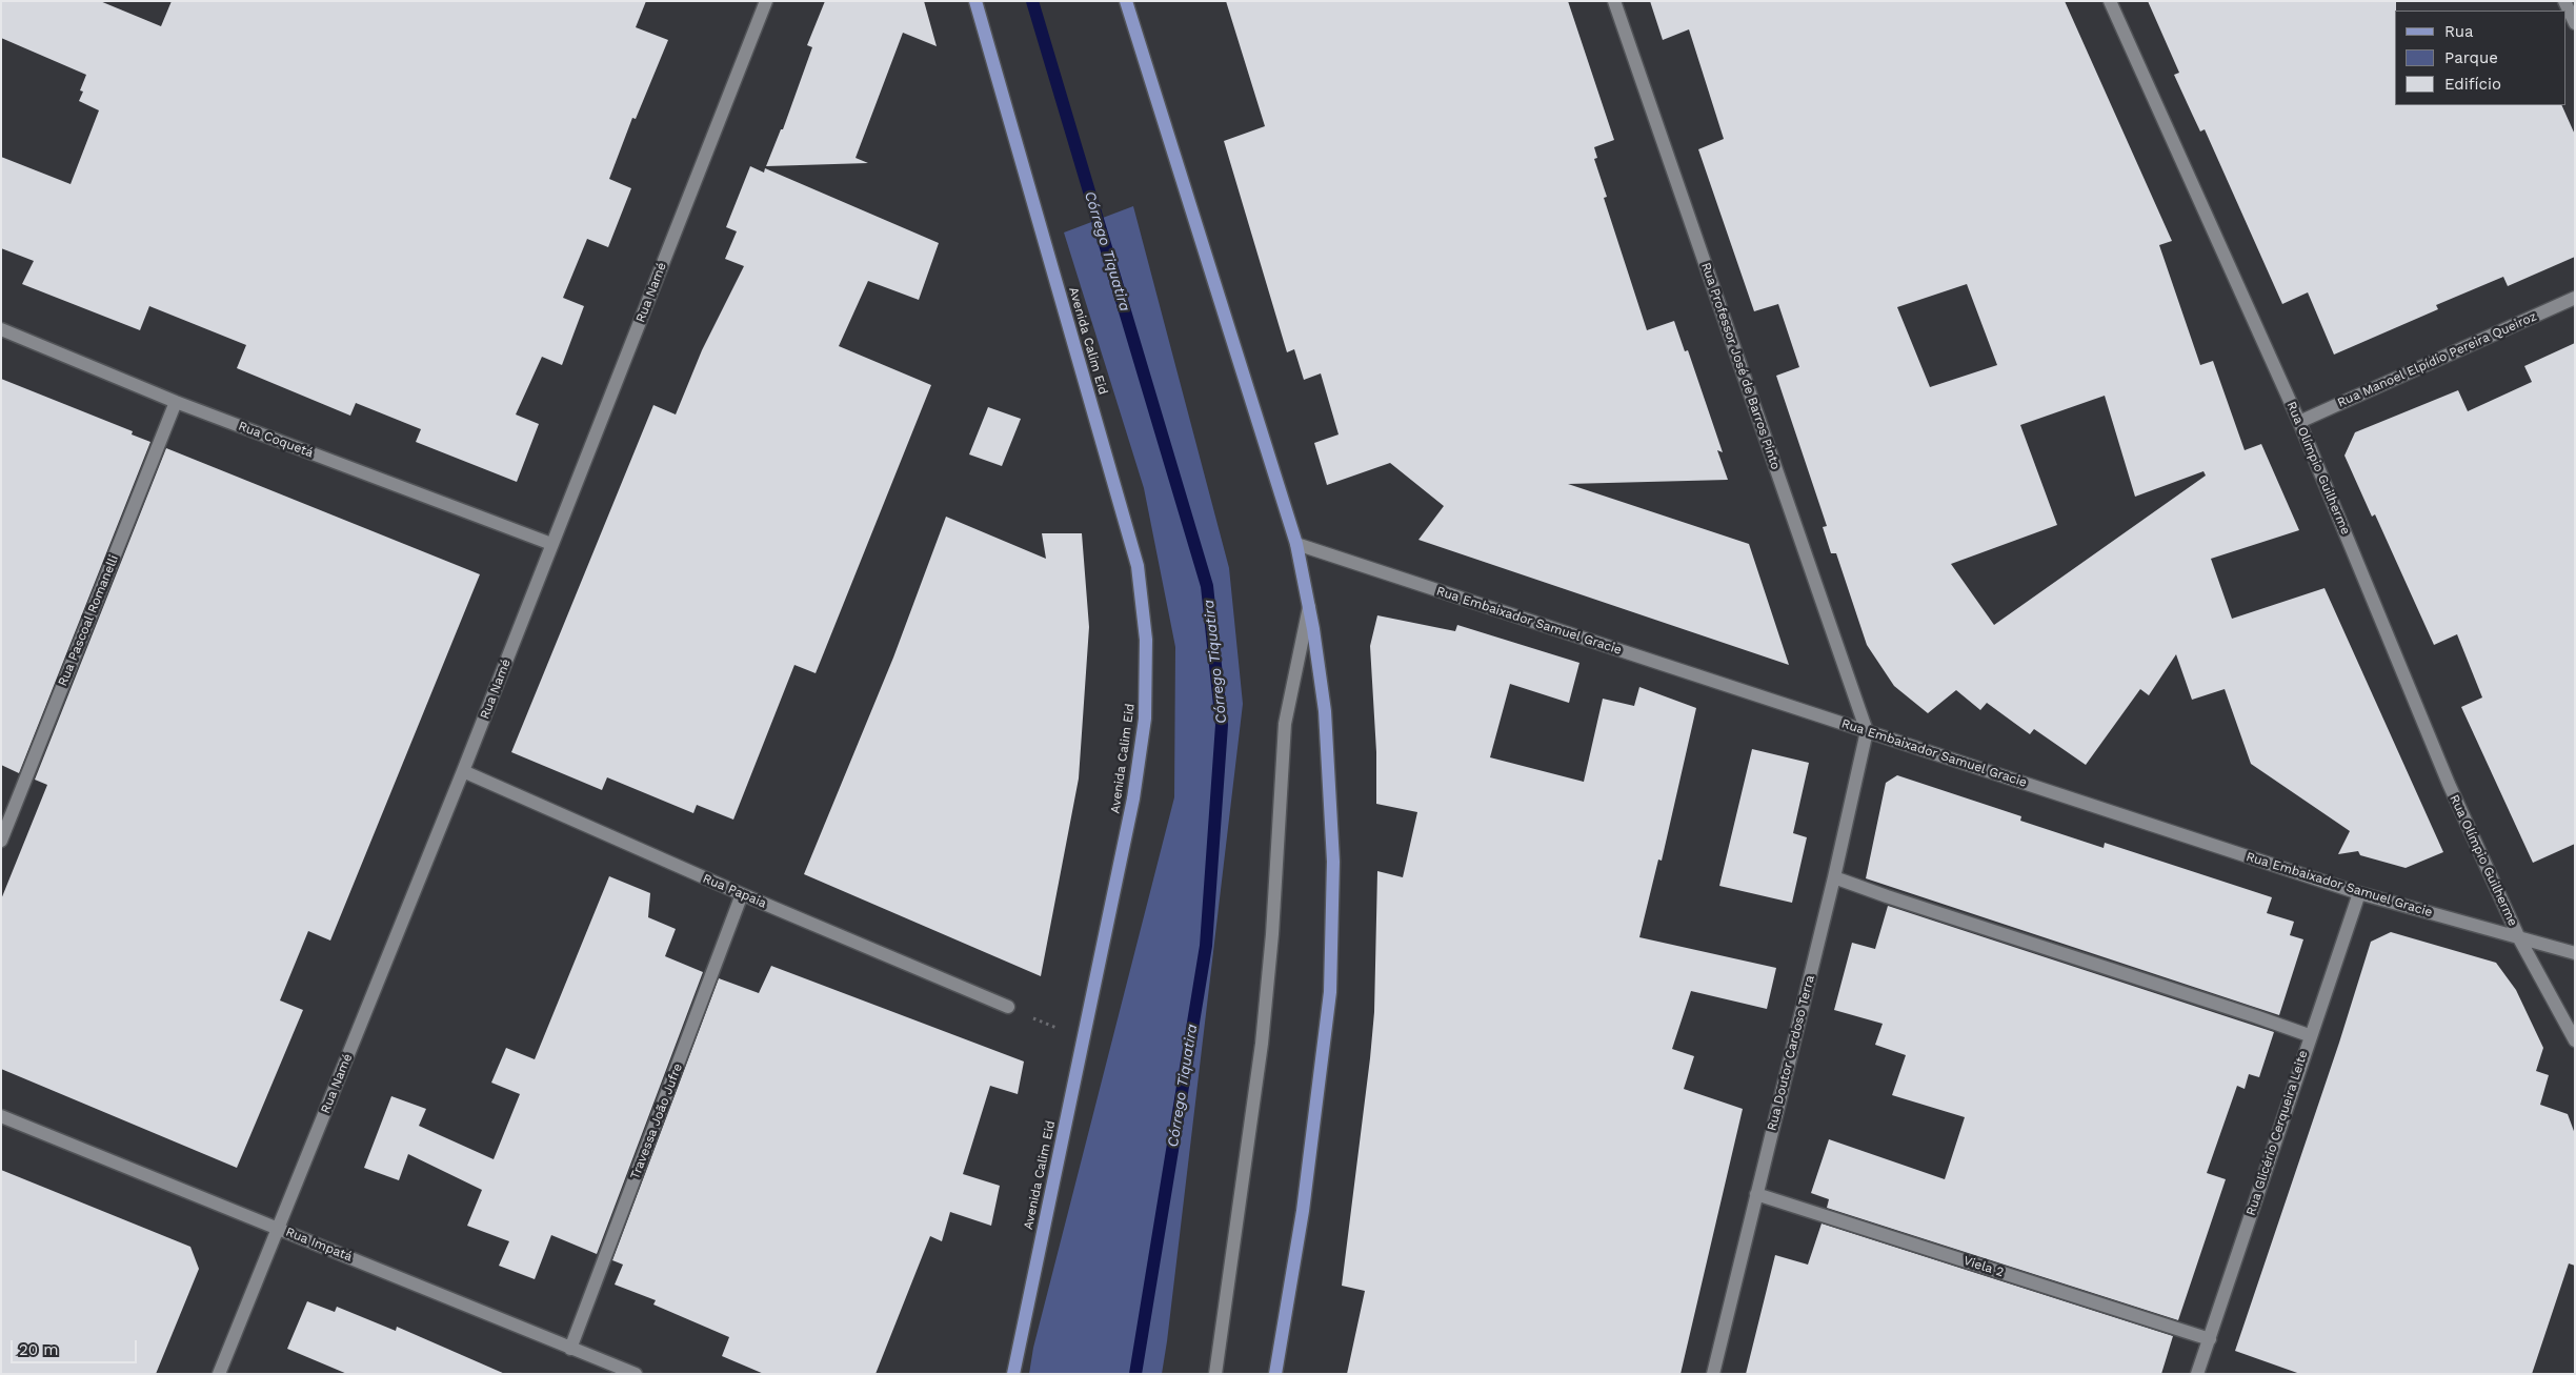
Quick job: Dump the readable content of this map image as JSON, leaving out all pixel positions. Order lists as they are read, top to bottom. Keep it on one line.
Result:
{"streets":{"main road":["Avenida Calim Eid"],"street":["Rua Namé","Rua Manoel Elpídio Pereira Queiroz","Rua Professor José de Barros Pinto","Rua Coquetá","Rua Olímpio Guilherme","Rua Pascoal Romanelli","Rua Embaixador Samuel Gracie","Rua Papaia","Rua Doutor Cardoso Terra","Travessa João Jufre","Rua Glicério Cerqueira Leite","Rua Impatá","Viela 2"]},"crossings":[["Rua Namé","Rua Coquetá"],["Rua Namé","Rua Papaia"],["Rua Namé","Rua Impatá"],["Rua Manoel Elpídio Pereira Queiroz","Rua Olímpio Guilherme"],["Rua Professor José de Barros Pinto","Rua Embaixador Samuel Gracie"],["Rua Professor José de Barros Pinto","Rua Doutor Cardoso Terra"],["Rua Coquetá","Rua Pascoal Romanelli"],["Rua Olímpio Guilherme","Rua Embaixador Samuel Gracie"],["Rua Embaixador Samuel Gracie","Rua Doutor Cardoso Terra"],["Rua Embaixador Samuel Gracie","Rua Glicério Cerqueira Leite"],["Rua Papaia","Travessa João Jufre"],["Rua Doutor Cardoso Terra","Viela 2"],["Travessa João Jufre","Rua Impatá"],["Rua Glicério Cerqueira Leite","Viela 2"]],"water":["Córrego Tiquatira"],"legend":["Rua","Parque","Edifício"],"scale_bar":"20 m"}
